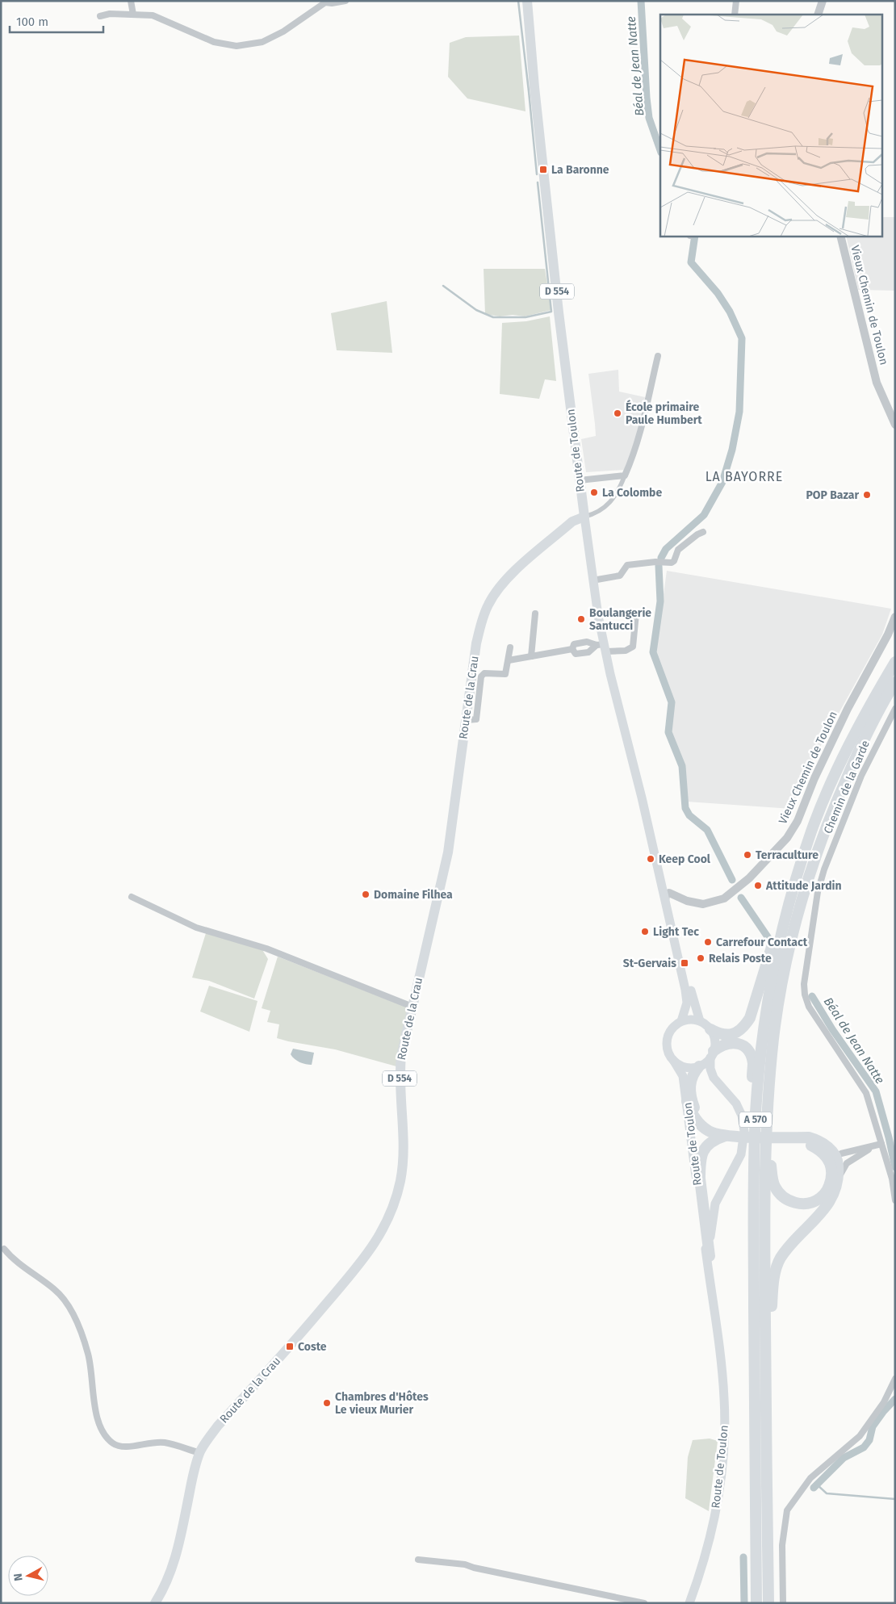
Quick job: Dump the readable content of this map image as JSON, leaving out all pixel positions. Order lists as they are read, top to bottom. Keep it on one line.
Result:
{"streets":{"highway":["A 570"],"main road":["D 554","Route de Toulon","Route de la Crau"],"street":["Vieux Chemin de Toulon","Chemin de la Garde"]},"crossings":[["Vieux Chemin de Toulon","Route de Toulon"],["Route de Toulon","Route de la Crau"]],"districts":["LA BAYORRE"],"water":["Béal de Jean Natte"],"places":{"transit":["La Baronne","St-Gervais","Coste"],"other":["École primaire Paule Humbert","La Colombe","POP Bazar","Boulangerie Santucci","Terraculture","Keep Cool","Attitude Jardin","Domaine Filhea","Light Tec","Carrefour Contact","Relais Poste","Chambres d'Hôtes Le vieux Murier"]},"scale_bar":"100 m","north":"left"}
